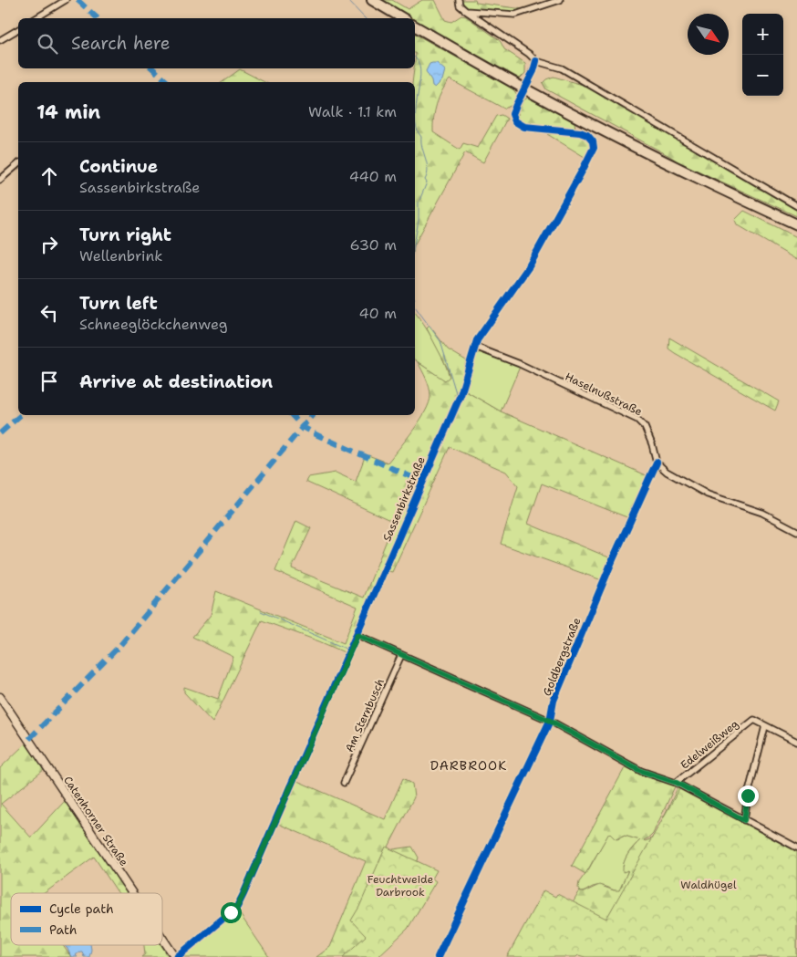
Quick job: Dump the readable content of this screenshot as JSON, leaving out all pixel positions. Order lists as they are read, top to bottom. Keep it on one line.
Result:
{"streets":{"street":["Haselnußstraße","Sassenbirkstraße","Goldbergstraße","Am Sternbusch","Edelweißweg","Catenhorner Straße"]},"crossings":[["Haselnußstraße","Sassenbirkstraße"],["Haselnußstraße","Goldbergstraße"],["Sassenbirkstraße","Catenhorner Straße"]],"districts":["DARBROOK"],"parks":["Feuchtweide Darbrook","Waldhügel"],"legend":["Cycle path","Path"],"north":"bottom right","page":{"map_buttons":["+","−"],"search":"Search here","heading":["14 min","Walk · 1.1 km"],"list":[["Continue","Sassenbirkstraße","440 m"],["Turn right","Wellenbrink","630 m"],["Turn left","Schneeglöckchenweg","40 m"],"Arrive at destination"]}}
